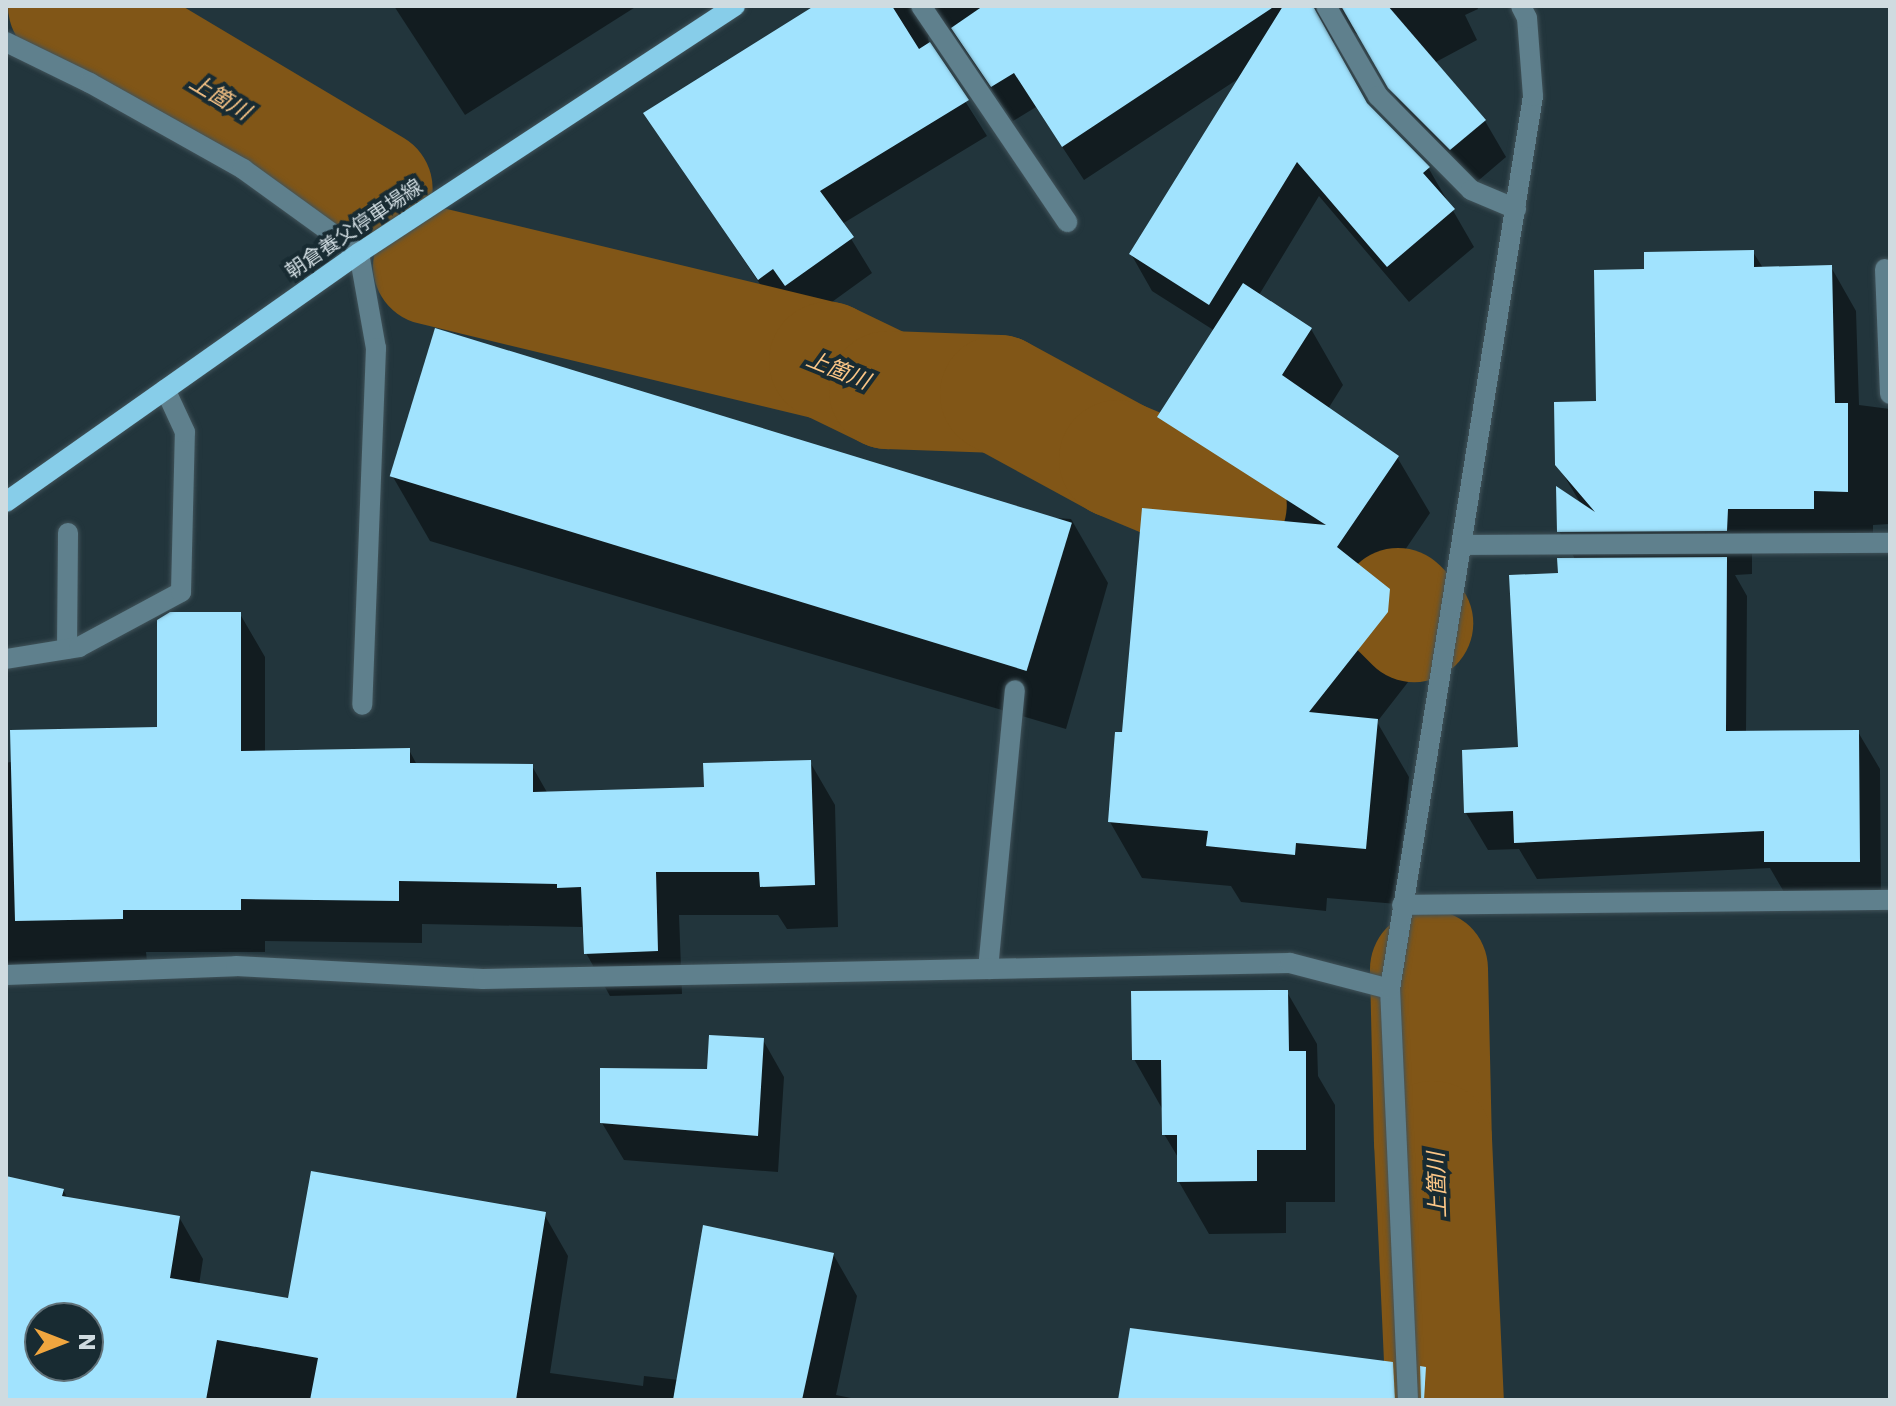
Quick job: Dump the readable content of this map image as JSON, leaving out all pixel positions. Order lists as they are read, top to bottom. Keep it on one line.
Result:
{"streets":{"main road":["朝倉養父停車場線"]},"water":["上箇川"],"north":"right"}
